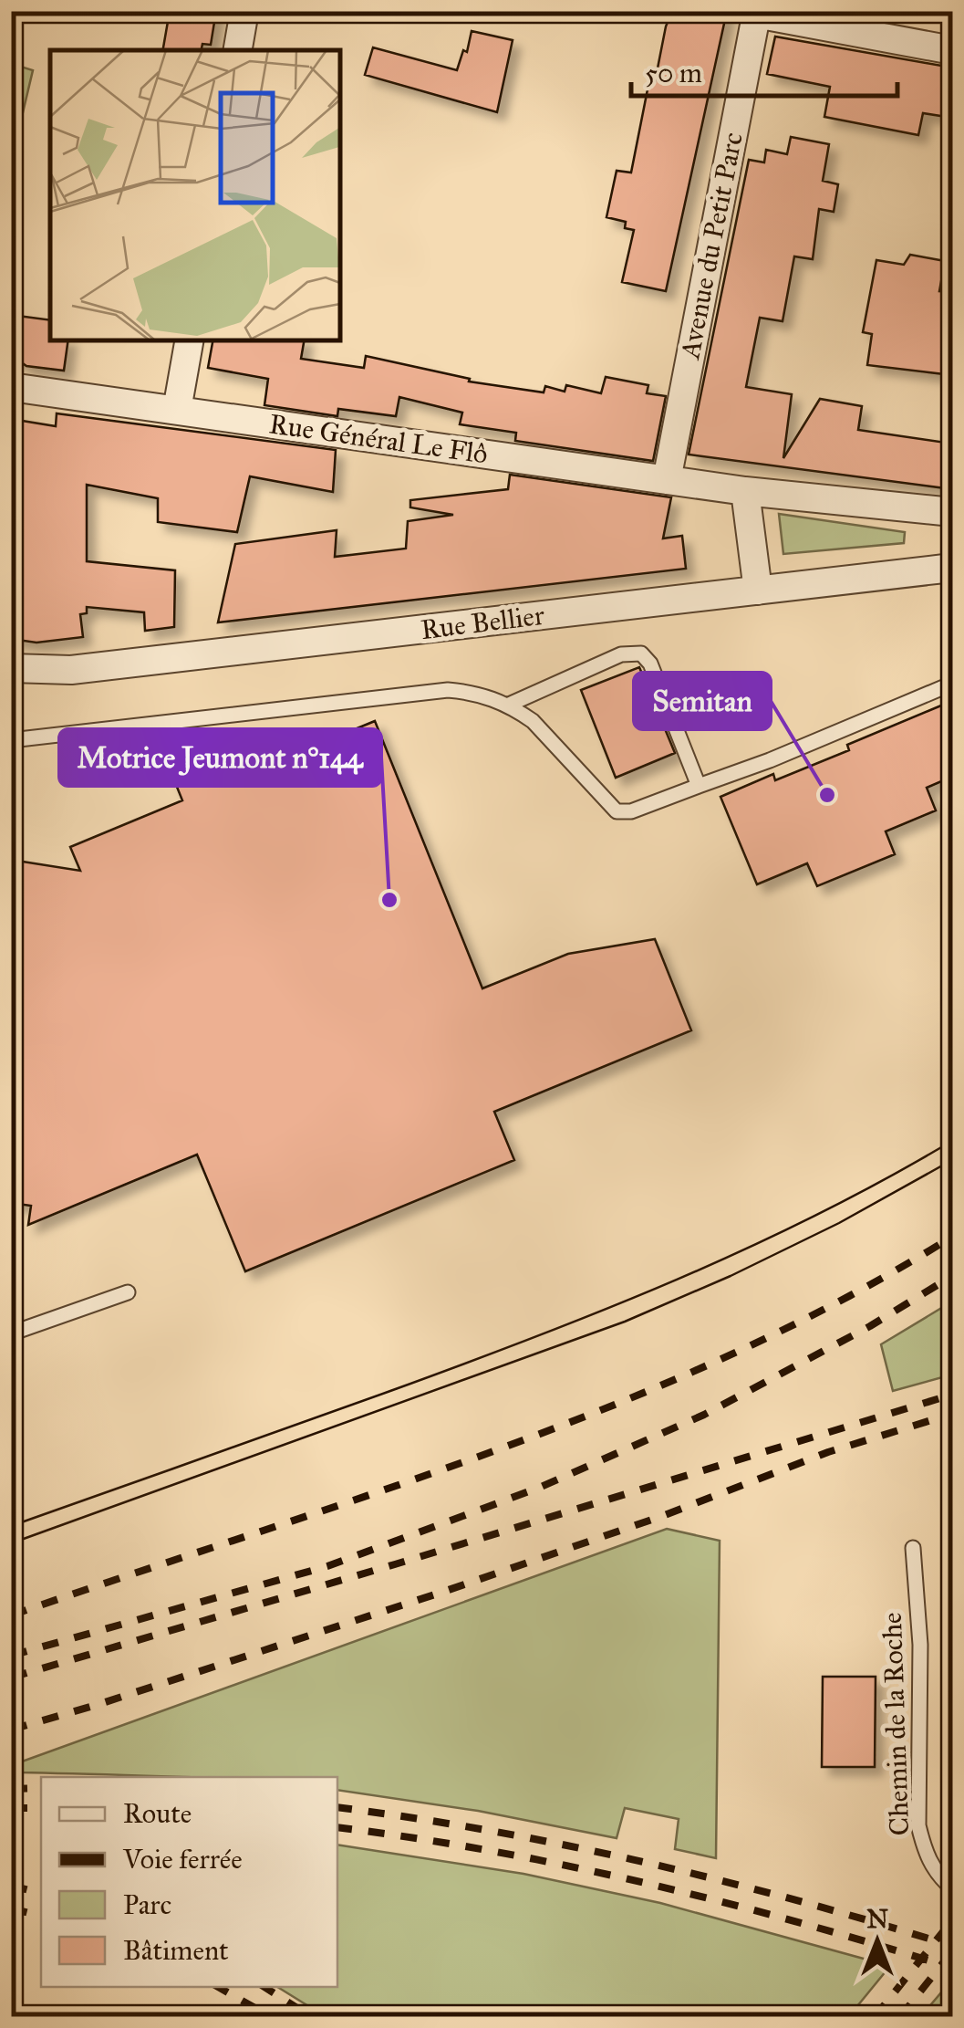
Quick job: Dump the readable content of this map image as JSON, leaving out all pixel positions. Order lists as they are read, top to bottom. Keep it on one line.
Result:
{"streets":{"street":["Avenue du Petit Parc","Rue Général Le Flô","Rue Bellier"],"lane":["Chemin de la Roche"]},"crossings":[["Avenue du Petit Parc","Rue Général Le Flô"]],"places":["Semitan","Motrice Jeumont n°144"],"legend":["Route","Voie ferrée","Parc","Bâtiment"],"scale_bar":"50 m","north":"top"}
